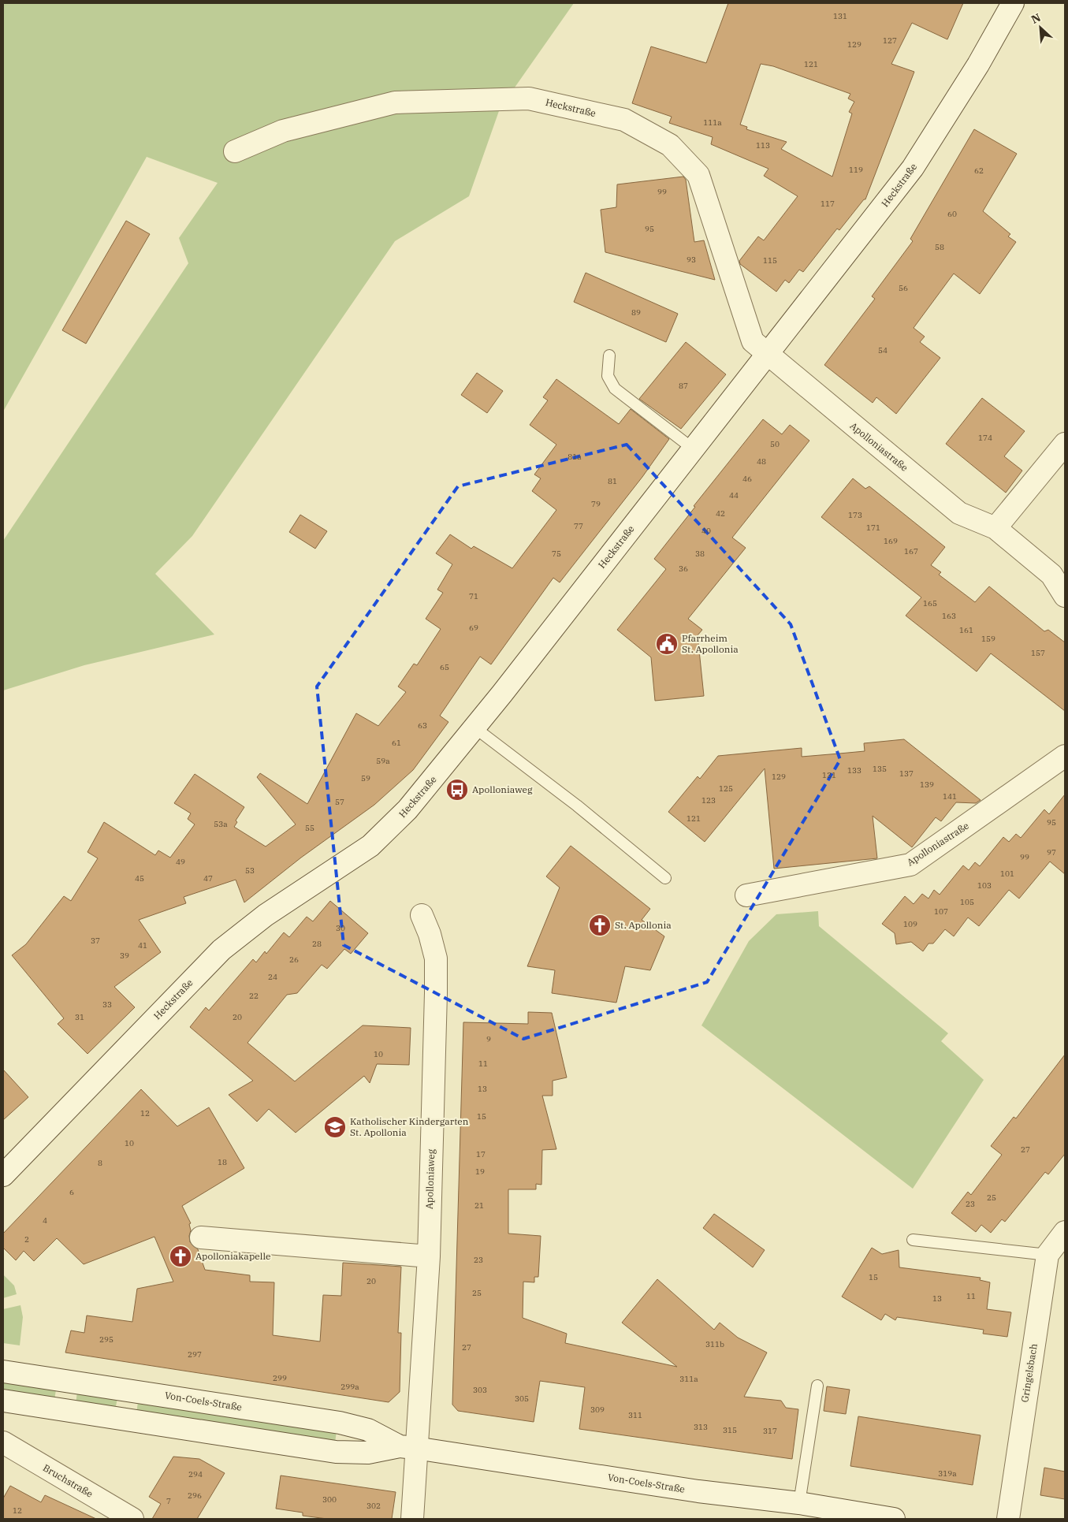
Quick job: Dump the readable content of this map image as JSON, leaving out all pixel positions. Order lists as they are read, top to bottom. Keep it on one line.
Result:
{"streets":{"main road":["Heckstraße","Apolloniastraße","Apolloniaweg","Gringelsbach","Von-Coels-Straße","Bruchstraße"]},"crossings":[["Heckstraße","Apolloniastraße"],["Apolloniaweg","Von-Coels-Straße"]],"places":{"public building":["Pfarrheim St. Apollonia"],"bus stop":["Apolloniaweg"],"church":["St. Apollonia","Apolloniakapelle"],"school or university":["Katholischer Kindergarten St. Apollonia"]},"house_numbers":["131","127","129","121","111a","113","119","62","99","117","60","95","58","93","115","56","89","54","87","174","50","81a","48","46","81","44","79","42","173","77","171","40","169","167","75","38","36","71","165","163","69","161","159","157","65","63","61","59a","135","133","137","131","129","59","139","125","141","123","57","121","95","53a","55","97","99","49","53","101","45","47","103","105","107","109","30","37","28","41","39","26","24","22","33","31","20","9","10","11","13","12","15","10","27","17","18","8","19","6","25","23","21","4","2","23","15","20","25","11","13","295","311b","27","297","299","311a","299a","303","305","309","311","313","315","317","319a","294","296","300","7","302","12"],"north":"top left"}
